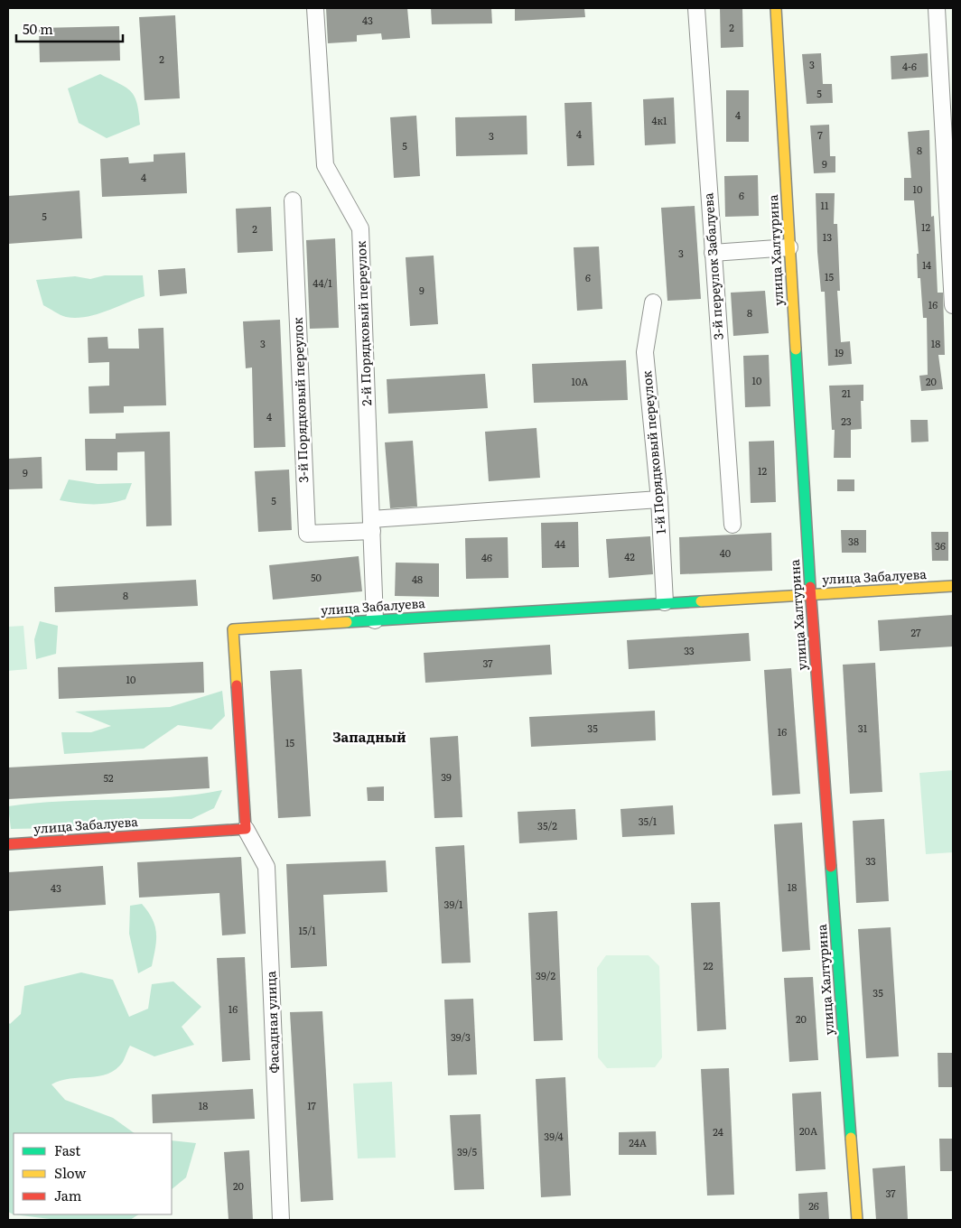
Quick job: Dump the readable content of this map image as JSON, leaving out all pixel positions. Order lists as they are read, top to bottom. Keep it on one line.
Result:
{"streets":{"street":["улица Халтурина","3-й переулок Забалуева","2-й Порядковый переулок","3-й Порядковый переулок","1-й Порядковый переулок","улица Забалуева","Фасадная улица"]},"crossings":[["улица Халтурина","улица Забалуева"],["2-й Порядковый переулок","3-й Порядковый переулок"],["2-й Порядковый переулок","улица Забалуева"],["1-й Порядковый переулок","улица Забалуева"],["улица Забалуева","Фасадная улица"]],"districts":["Западный"],"house_numbers":["43","2","2","3","4-6","5","4","4к1","4","7","3","5","8","9","4","10","6","11","5","12","2","13","3","14","15","6","44/1","9","16","8","3","18","19","10","10А","20","21","4","23","12","9","5","38","44","36","40","42","46","50","48","8","27","33","37","10","35","31","16","15","39","52","35/1","35/2","33","18","43","39/1","15/1","22","39/2","35","16","20","39/3","18","17","20А","24","39/4","24А","39/5","20","37","26"],"legend":["Fast","Slow","Jam"],"scale_bar":"50 m"}
